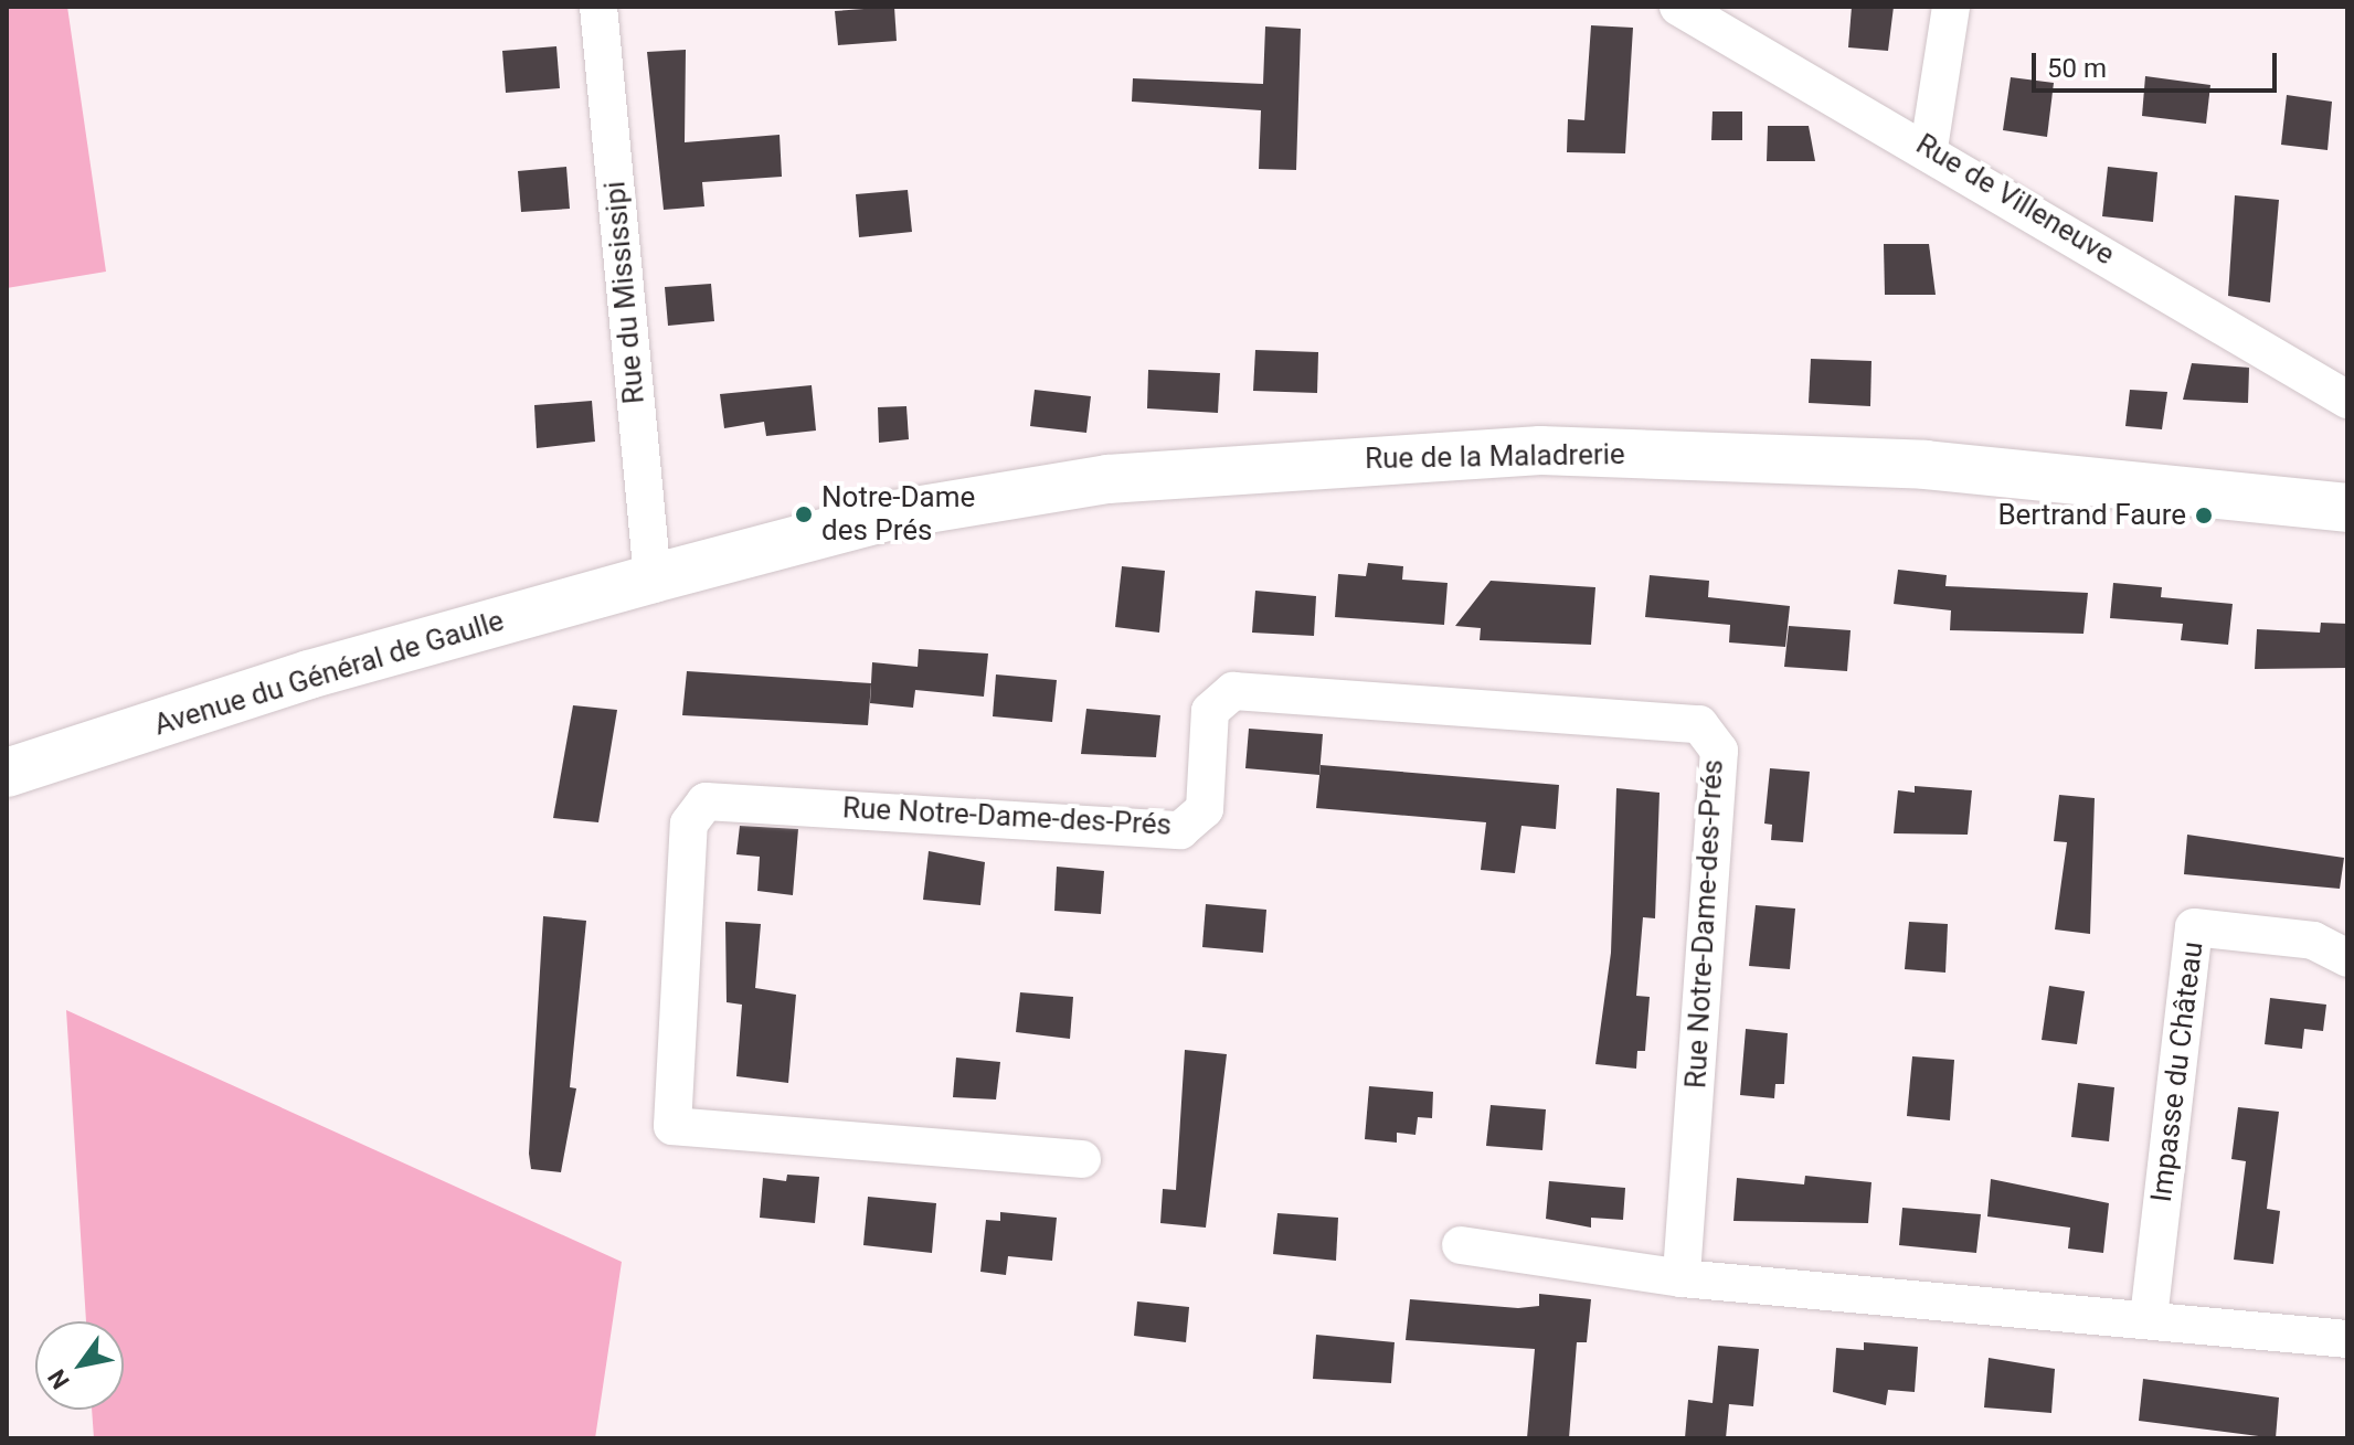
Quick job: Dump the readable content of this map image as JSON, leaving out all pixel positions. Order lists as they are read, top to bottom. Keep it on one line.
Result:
{"streets":{"main road":["Rue de la Maladrerie","Avenue du Général de Gaulle"],"street":["Rue de Villeneuve","Rue du Mississipi","Rue Notre-Dame-des-Prés","Impasse du Château"]},"crossings":[["Rue du Mississipi","Rue de la Maladrerie"],["Rue du Mississipi","Avenue du Général de Gaulle"],["Rue de la Maladrerie","Avenue du Général de Gaulle"]],"places":["Notre-Dame des Prés","Bertrand Faure"],"scale_bar":"50 m","north":"bottom left"}
